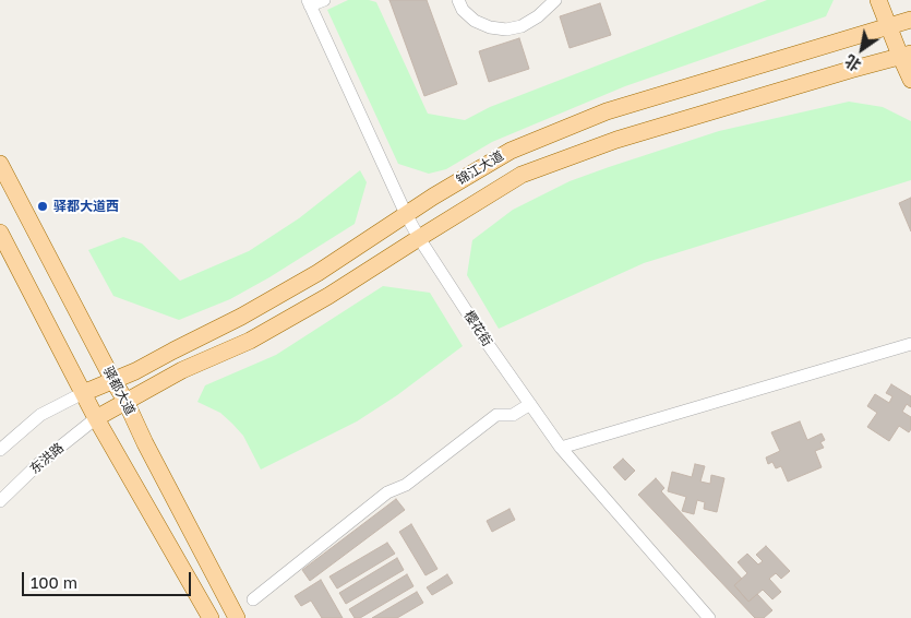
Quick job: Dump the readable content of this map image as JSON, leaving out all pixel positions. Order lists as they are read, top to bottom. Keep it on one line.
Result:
{"streets":{"main road":["锦江大道","驿都大道"],"street":["樱花街","东洪路"]},"crossings":[["锦江大道","樱花街"],["锦江大道","驿都大道"],["锦江大道","东洪路"]],"places":["驿都大道西"],"scale_bar":"100 m","north":"bottom left"}
